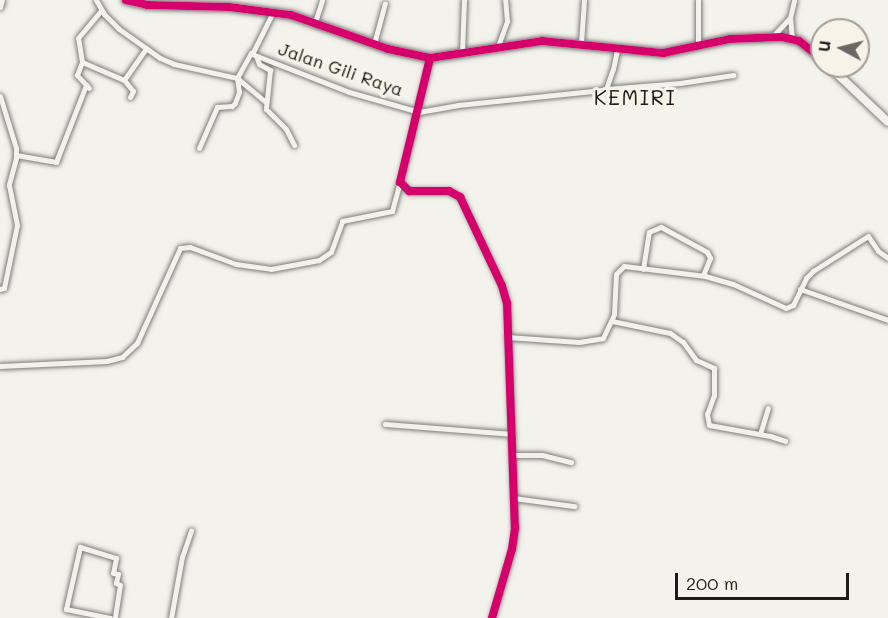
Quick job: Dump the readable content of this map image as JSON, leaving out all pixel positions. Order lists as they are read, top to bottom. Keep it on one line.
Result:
{"streets":{"street":["Jalan Gili Raya"]},"districts":["KEMIRI"],"scale_bar":"200 m","north":"left"}
